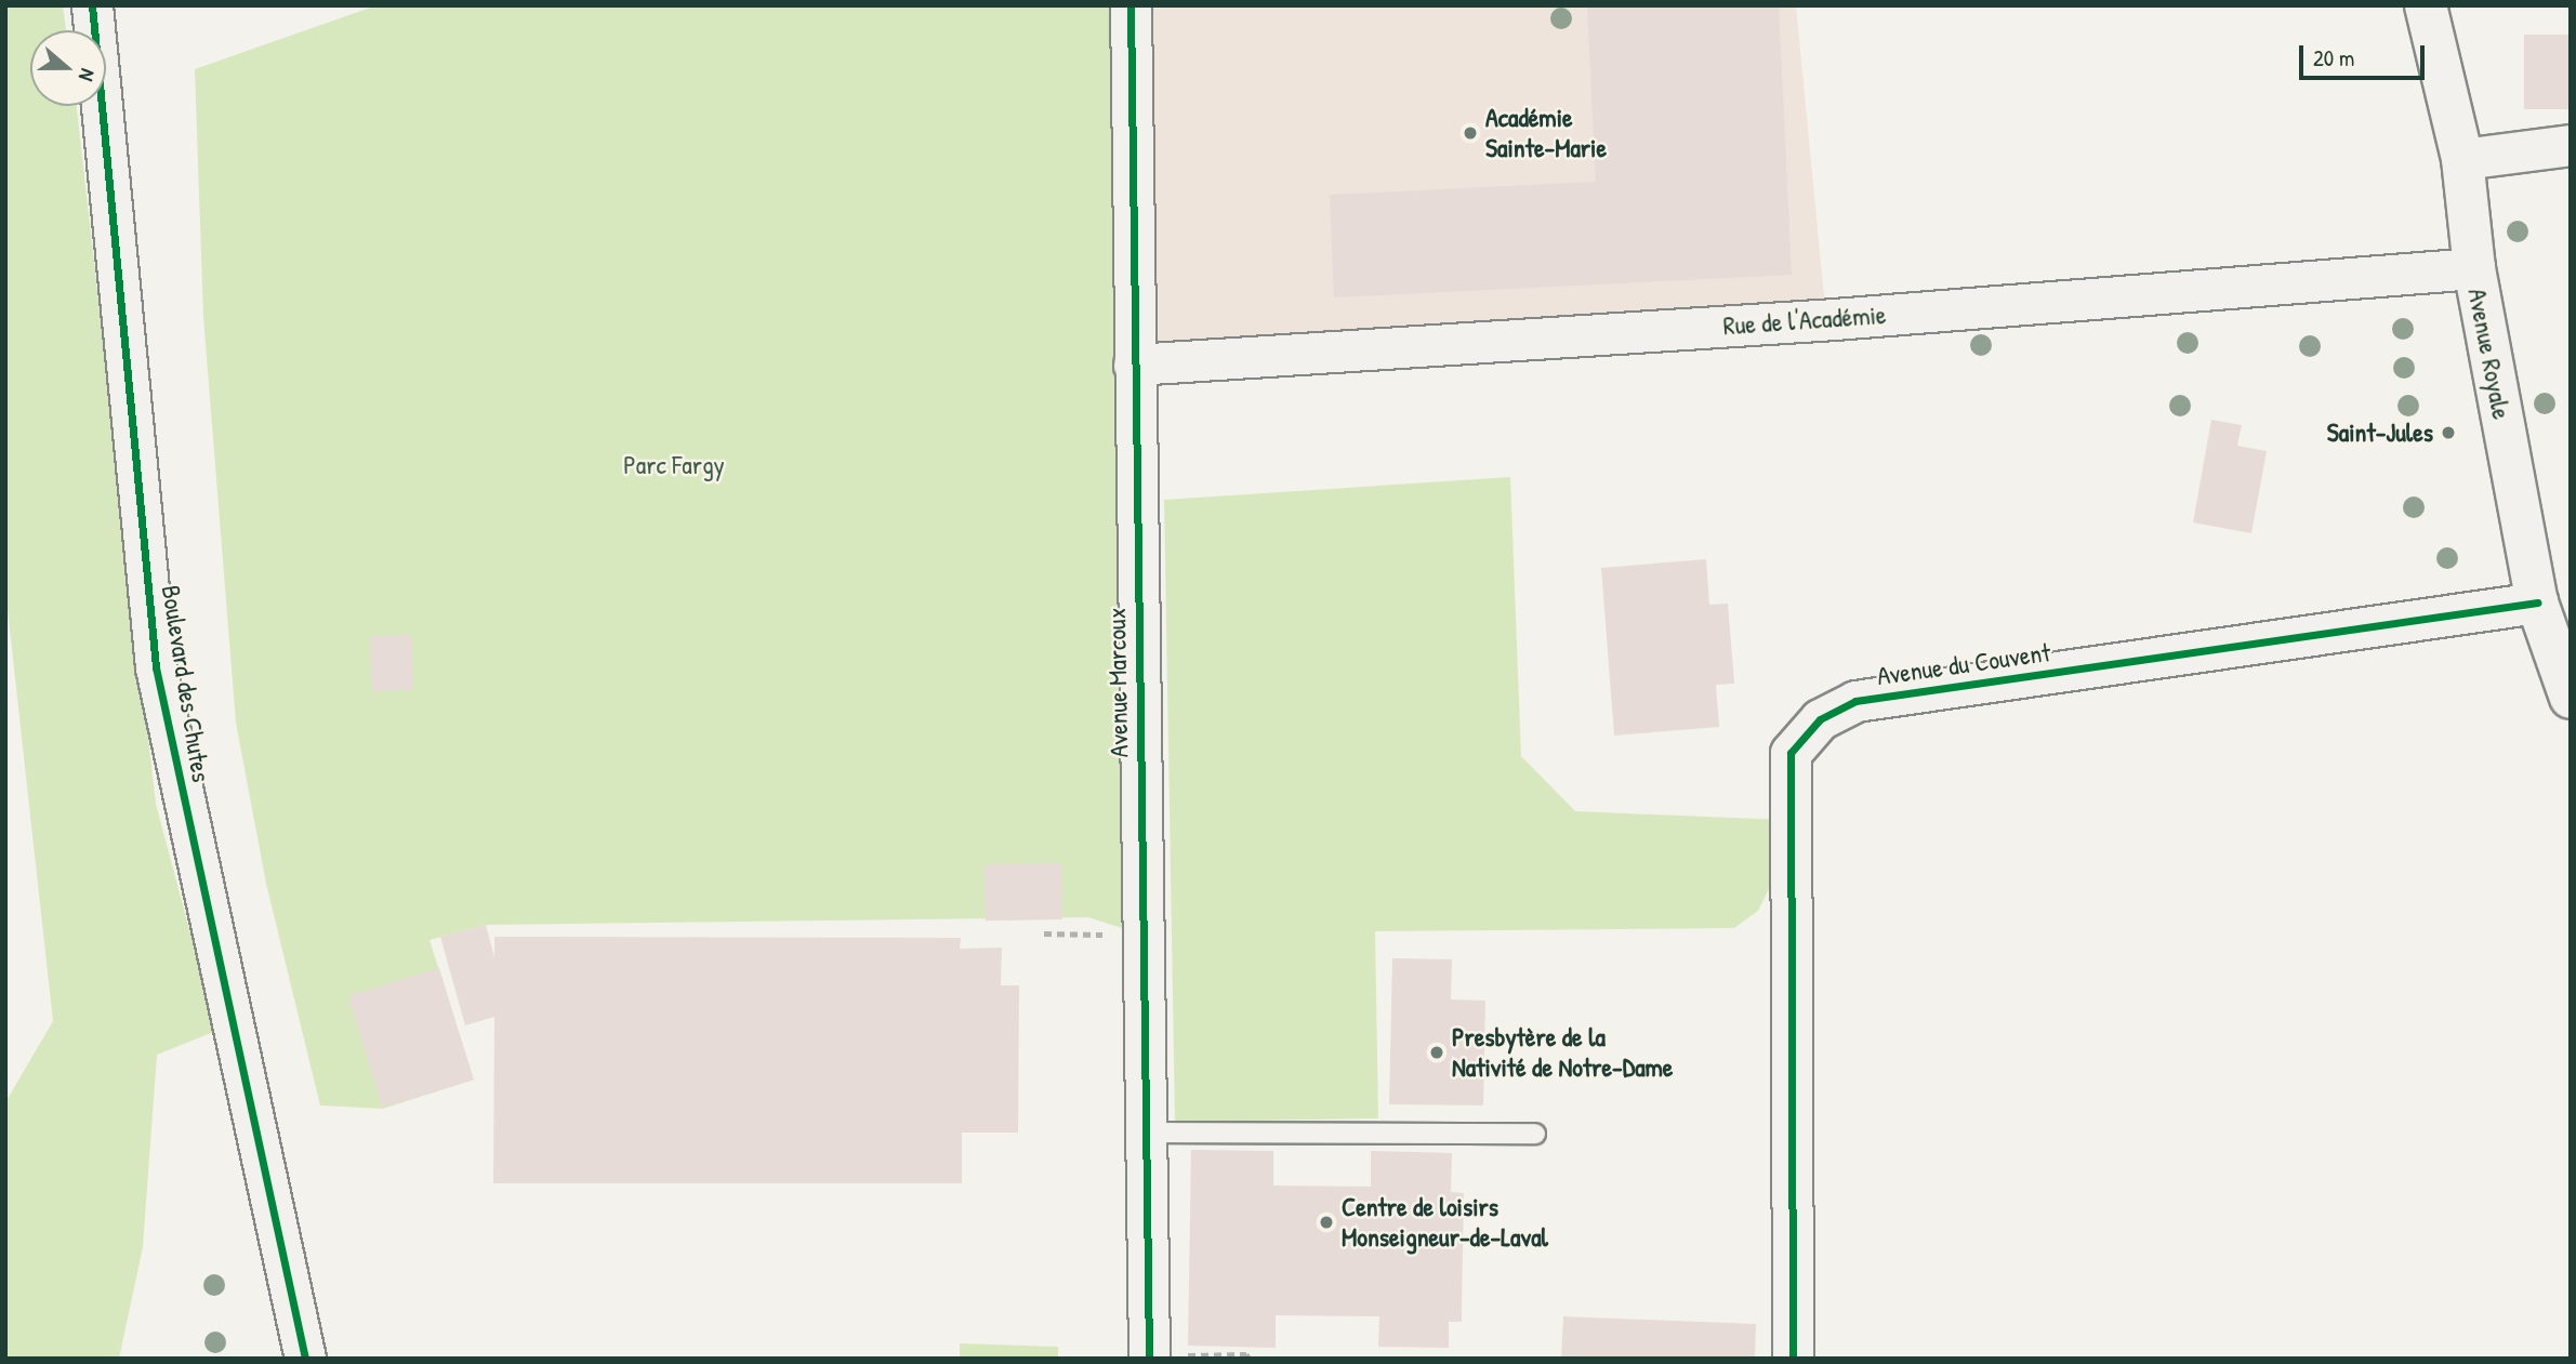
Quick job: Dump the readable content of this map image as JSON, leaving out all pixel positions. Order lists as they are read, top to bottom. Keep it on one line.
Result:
{"streets":{"main road":["Avenue Royale"],"street":["Rue de l'Académie","Avenue du Couvent","Avenue Marcoux","Boulevard des Chutes"]},"crossings":[["Rue de l'Académie","Avenue Royale"],["Rue de l'Académie","Avenue Marcoux"],["Avenue Royale","Avenue du Couvent"]],"parks":["Parc Fargy"],"places":["Académie Sainte-Marie","Saint-Jules","Presbytère de la Nativité de Notre-Dame","Centre de loisirs Monseigneur-de-Laval"],"scale_bar":"20 m","north":"right"}
